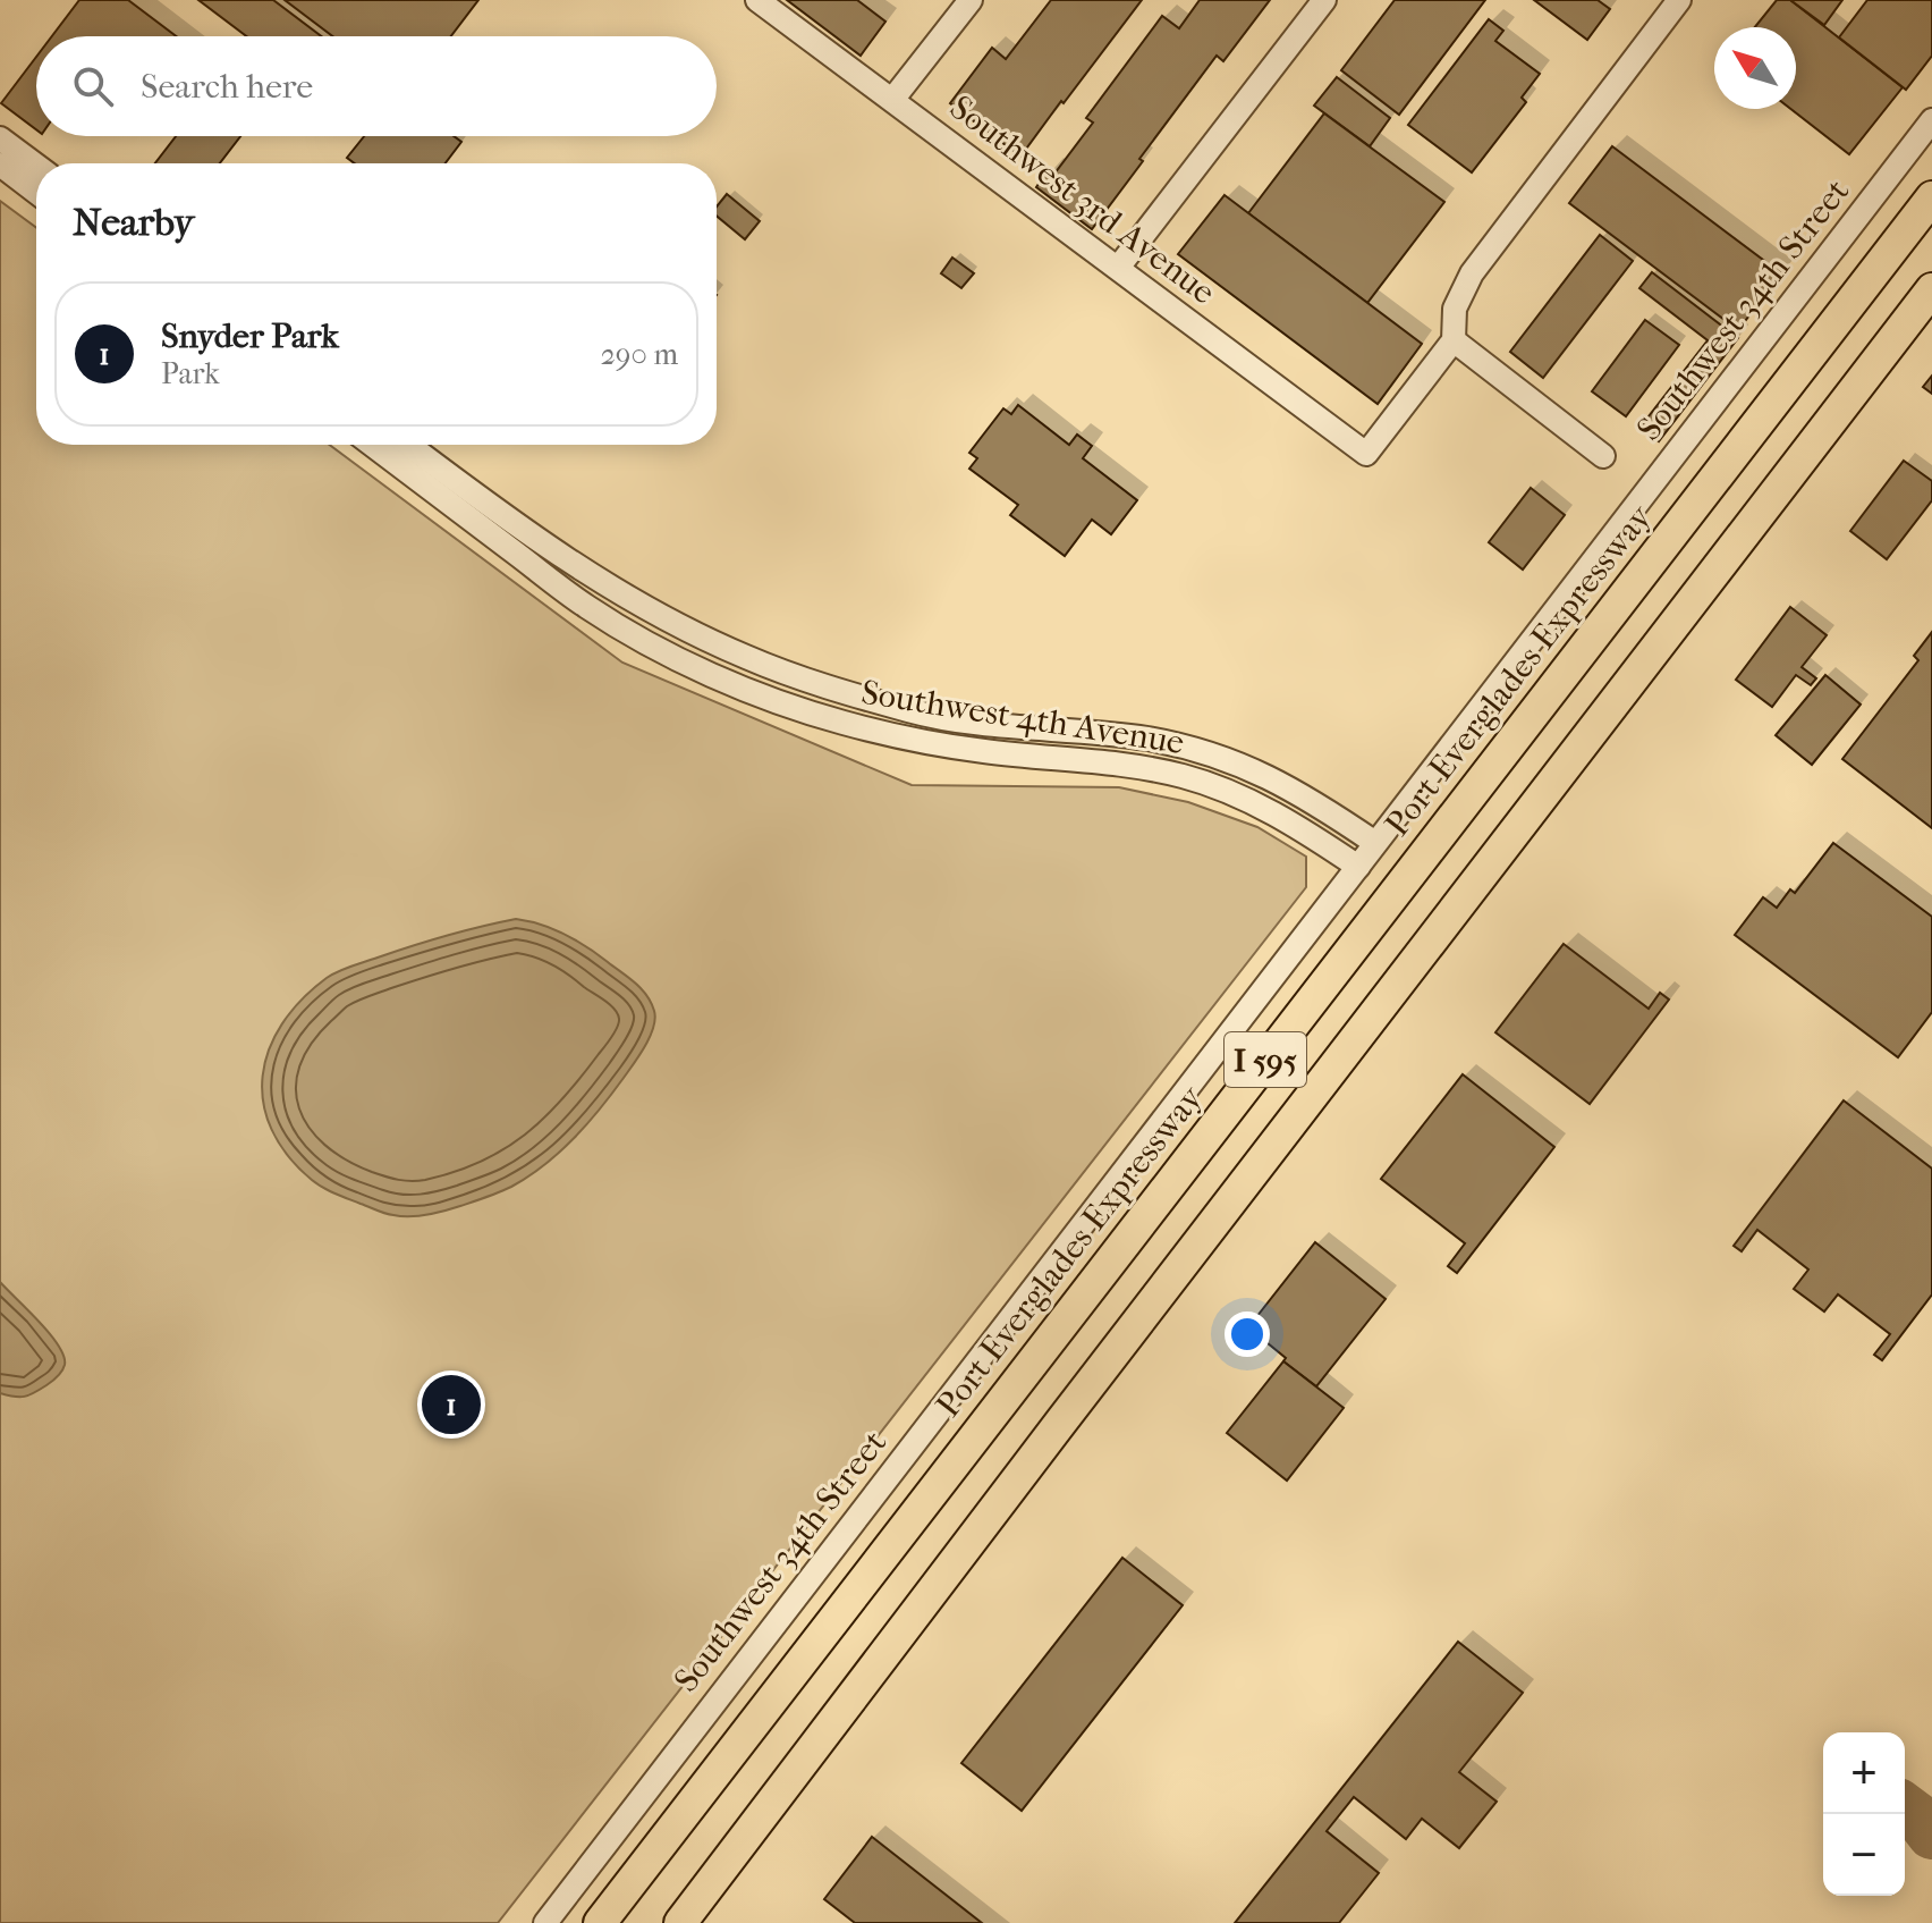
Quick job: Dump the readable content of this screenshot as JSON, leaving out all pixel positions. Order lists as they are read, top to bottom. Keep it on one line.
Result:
{"streets":{"highway":["Port Everglades Expressway","I 595"],"street":["Southwest 3rd Avenue","Southwest 34th Street","Southwest 4th Avenue"]},"crossings":[["Southwest 34th Street","Southwest 4th Avenue"]],"north":"top left","page":{"search":"Search here","heading":"Nearby","list":[{"mark":"1","name":"Snyder Park","note":"Park","value":"290 m"}],"pins":"1","map_buttons":["+","−"]}}
